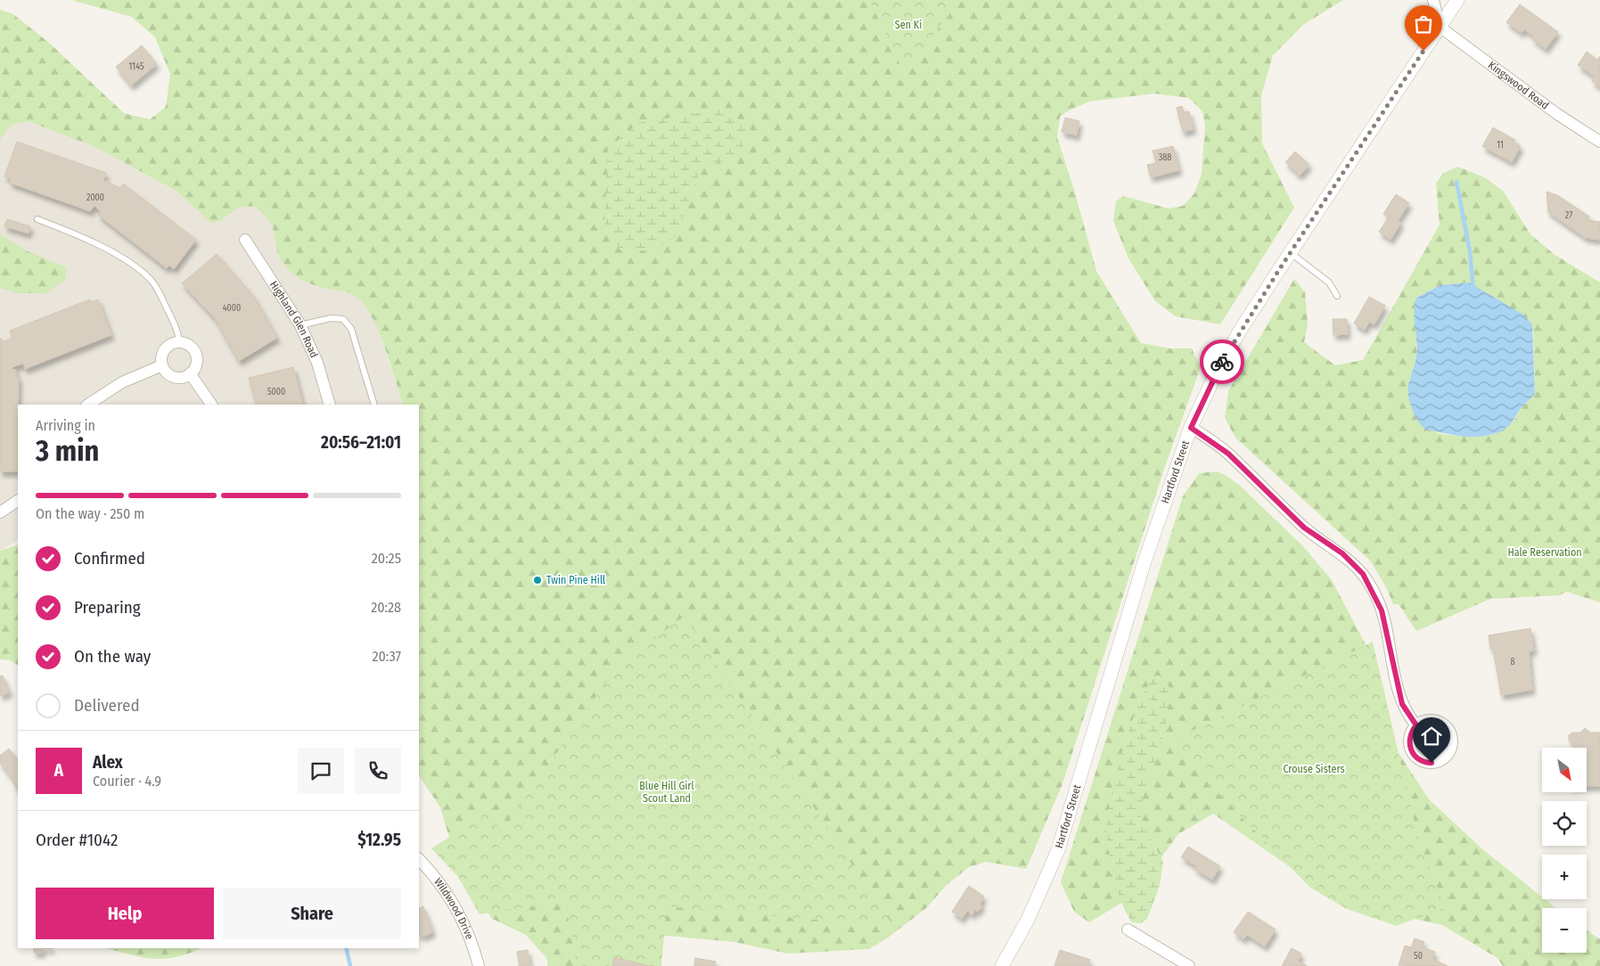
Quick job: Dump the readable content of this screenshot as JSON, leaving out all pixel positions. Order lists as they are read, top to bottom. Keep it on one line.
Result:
{"streets":{"street":["Kingswood Road","Highland Glen Road","Hartford Street","Wildwood Drive"]},"crossings":[["Kingswood Road","Hartford Street"]],"parks":["Sen Ki","Hale Reservation","Crouse Sisters","Blue Hill Girl Scout Land"],"places":["Twin Pine Hill"],"house_numbers":["1145","11","388","2000","27","4000","5000","8","50"],"north":"bottom right","page":{"heading":["3 min","Arriving in","20:56–21:01"],"panel":["Alex","Courier · 4.9","Order #1042","$12.95"],"bar":"On the way · 250 m","list":[["Confirmed","20:25"],["Preparing","20:28"],["On the way","20:37"],"Delivered"],"map_buttons":["+","−"],"round":"A","buttons":["Help","Share"]}}
